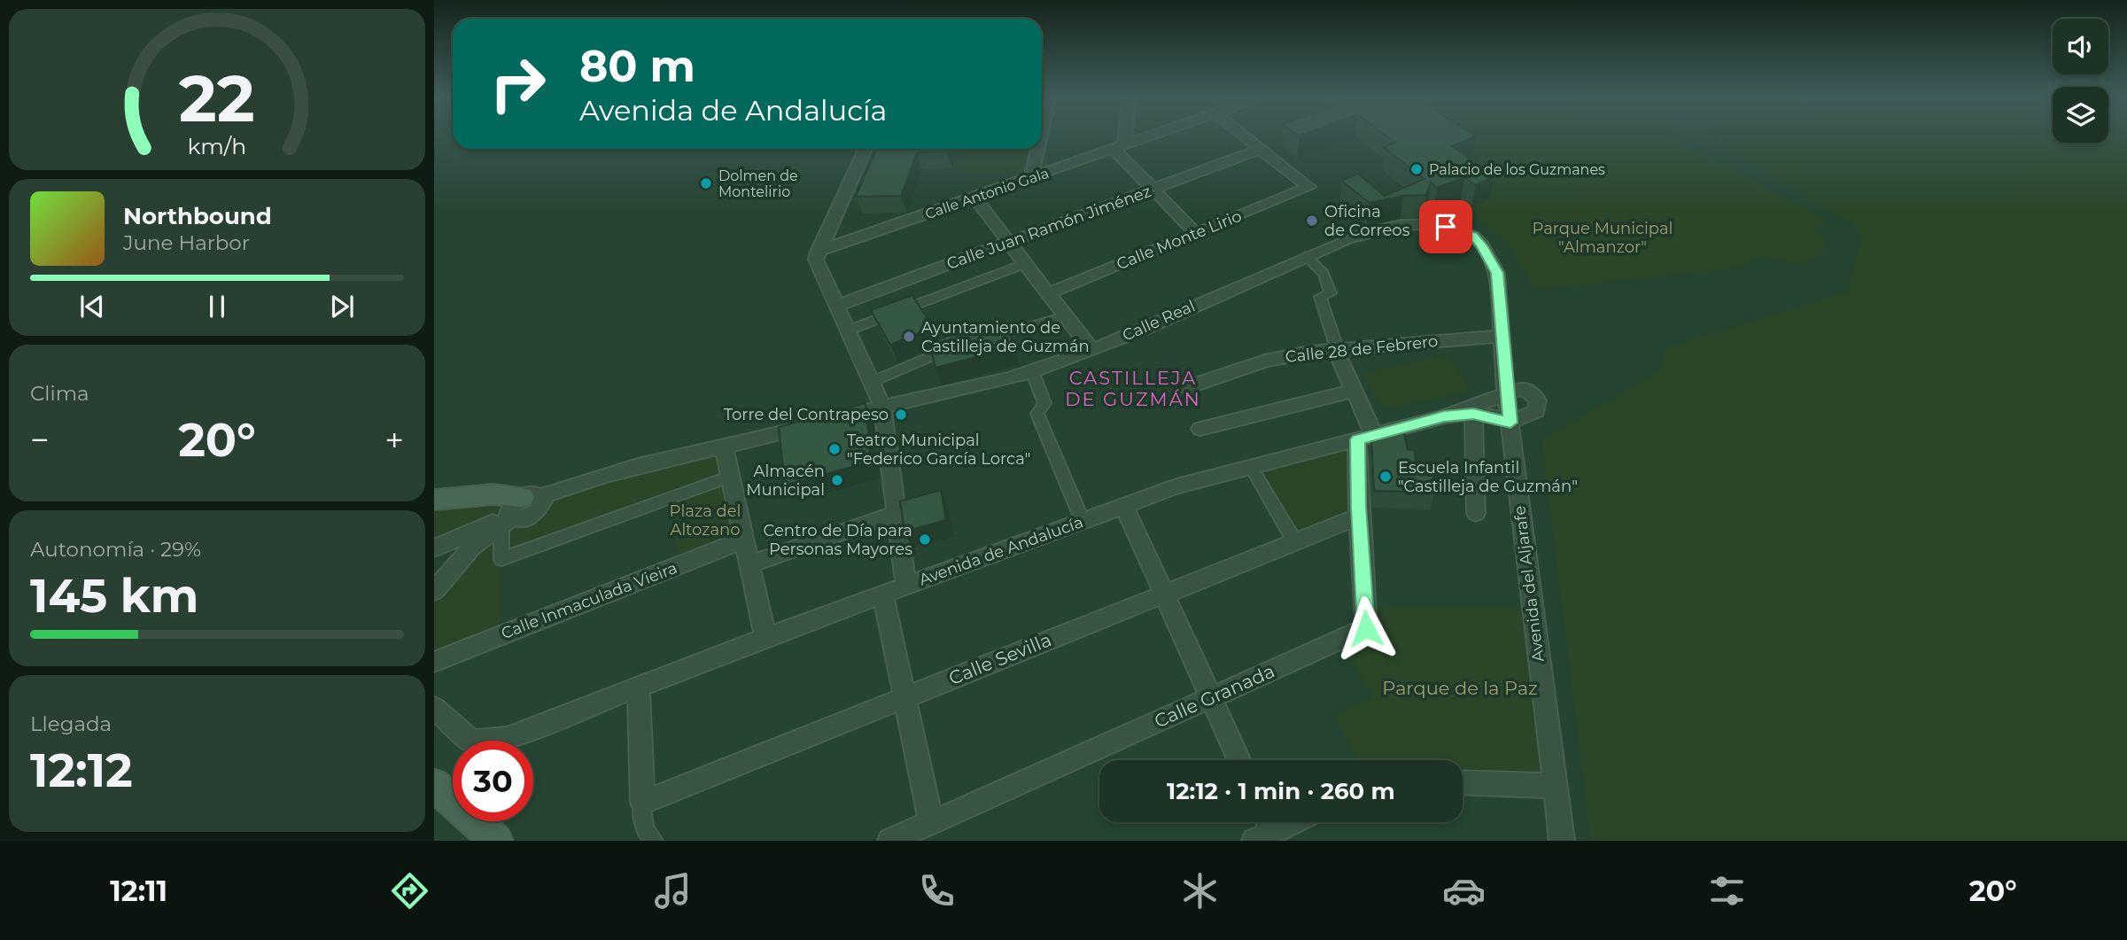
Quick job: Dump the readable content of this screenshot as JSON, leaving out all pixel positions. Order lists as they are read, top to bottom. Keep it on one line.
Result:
{"streets":{"street":["Calle Antonio Gala","Calle Juan Ramón Jiménez","Calle Monte Lirio","Calle Real","Calle 28 de Febrero","Avenida de Andalucía","Avenida del Aljarafe","Calle Inmaculada Vieira","Calle Sevilla","Calle Granada"]},"crossings":[["Calle Juan Ramón Jiménez","Calle Monte Lirio"],["Calle Real","Calle 28 de Febrero"],["Calle Real","Avenida del Aljarafe"],["Calle 28 de Febrero","Avenida del Aljarafe"],["Avenida de Andalucía","Avenida del Aljarafe"],["Avenida de Andalucía","Calle Granada"],["Calle Sevilla","Calle Granada"]],"districts":["CASTILLEJA DE GUZMÁN"],"parks":["Parque Municipal \"Almanzor\"","Plaza del Altozano","Parque de la Paz"],"places":["Palacio de los Guzmanes","Dolmen de Montelirio","Oficina de Correos","Ayuntamiento de Castilleja de Guzmán","Torre del Contrapeso","Teatro Municipal \"Federico García Lorca\"","Escuela Infantil \"Castilleja de Guzmán\"","Almacén Municipal","Centro de Día para Personas Mayores"],"page":{"turn":["80 m","Avenida de Andalucía"],"song":["Northbound","June Harbor"],"tile":["Clima",["Autonomía · 29%","145 km"],["Llegada","12:12"]],"heat":["−","20°","+"],"limit":"30","trip":"12:12 · 1 min · 260 m","tabs":["12:11","20°"],"gauge":["22","km/h"]}}
